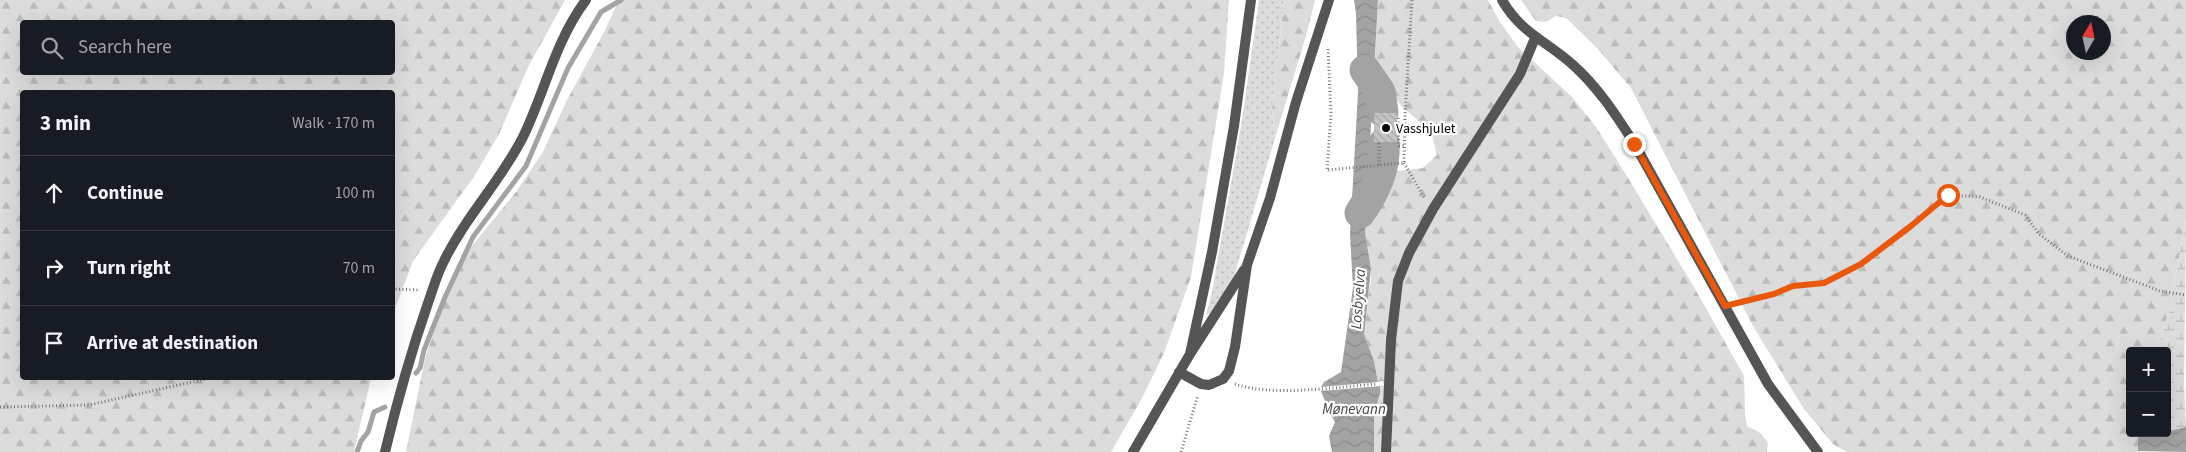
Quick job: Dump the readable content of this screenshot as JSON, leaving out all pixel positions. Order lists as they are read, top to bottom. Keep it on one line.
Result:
{"water":["Losbyelva","Mønevann"],"places":["Vasshjulet"],"north":"top","page":{"search":"Search here","heading":["3 min","Walk · 170 m"],"list":[["Continue","100 m"],["Turn right","70 m"],"Arrive at destination"],"map_buttons":["+","−"]}}
